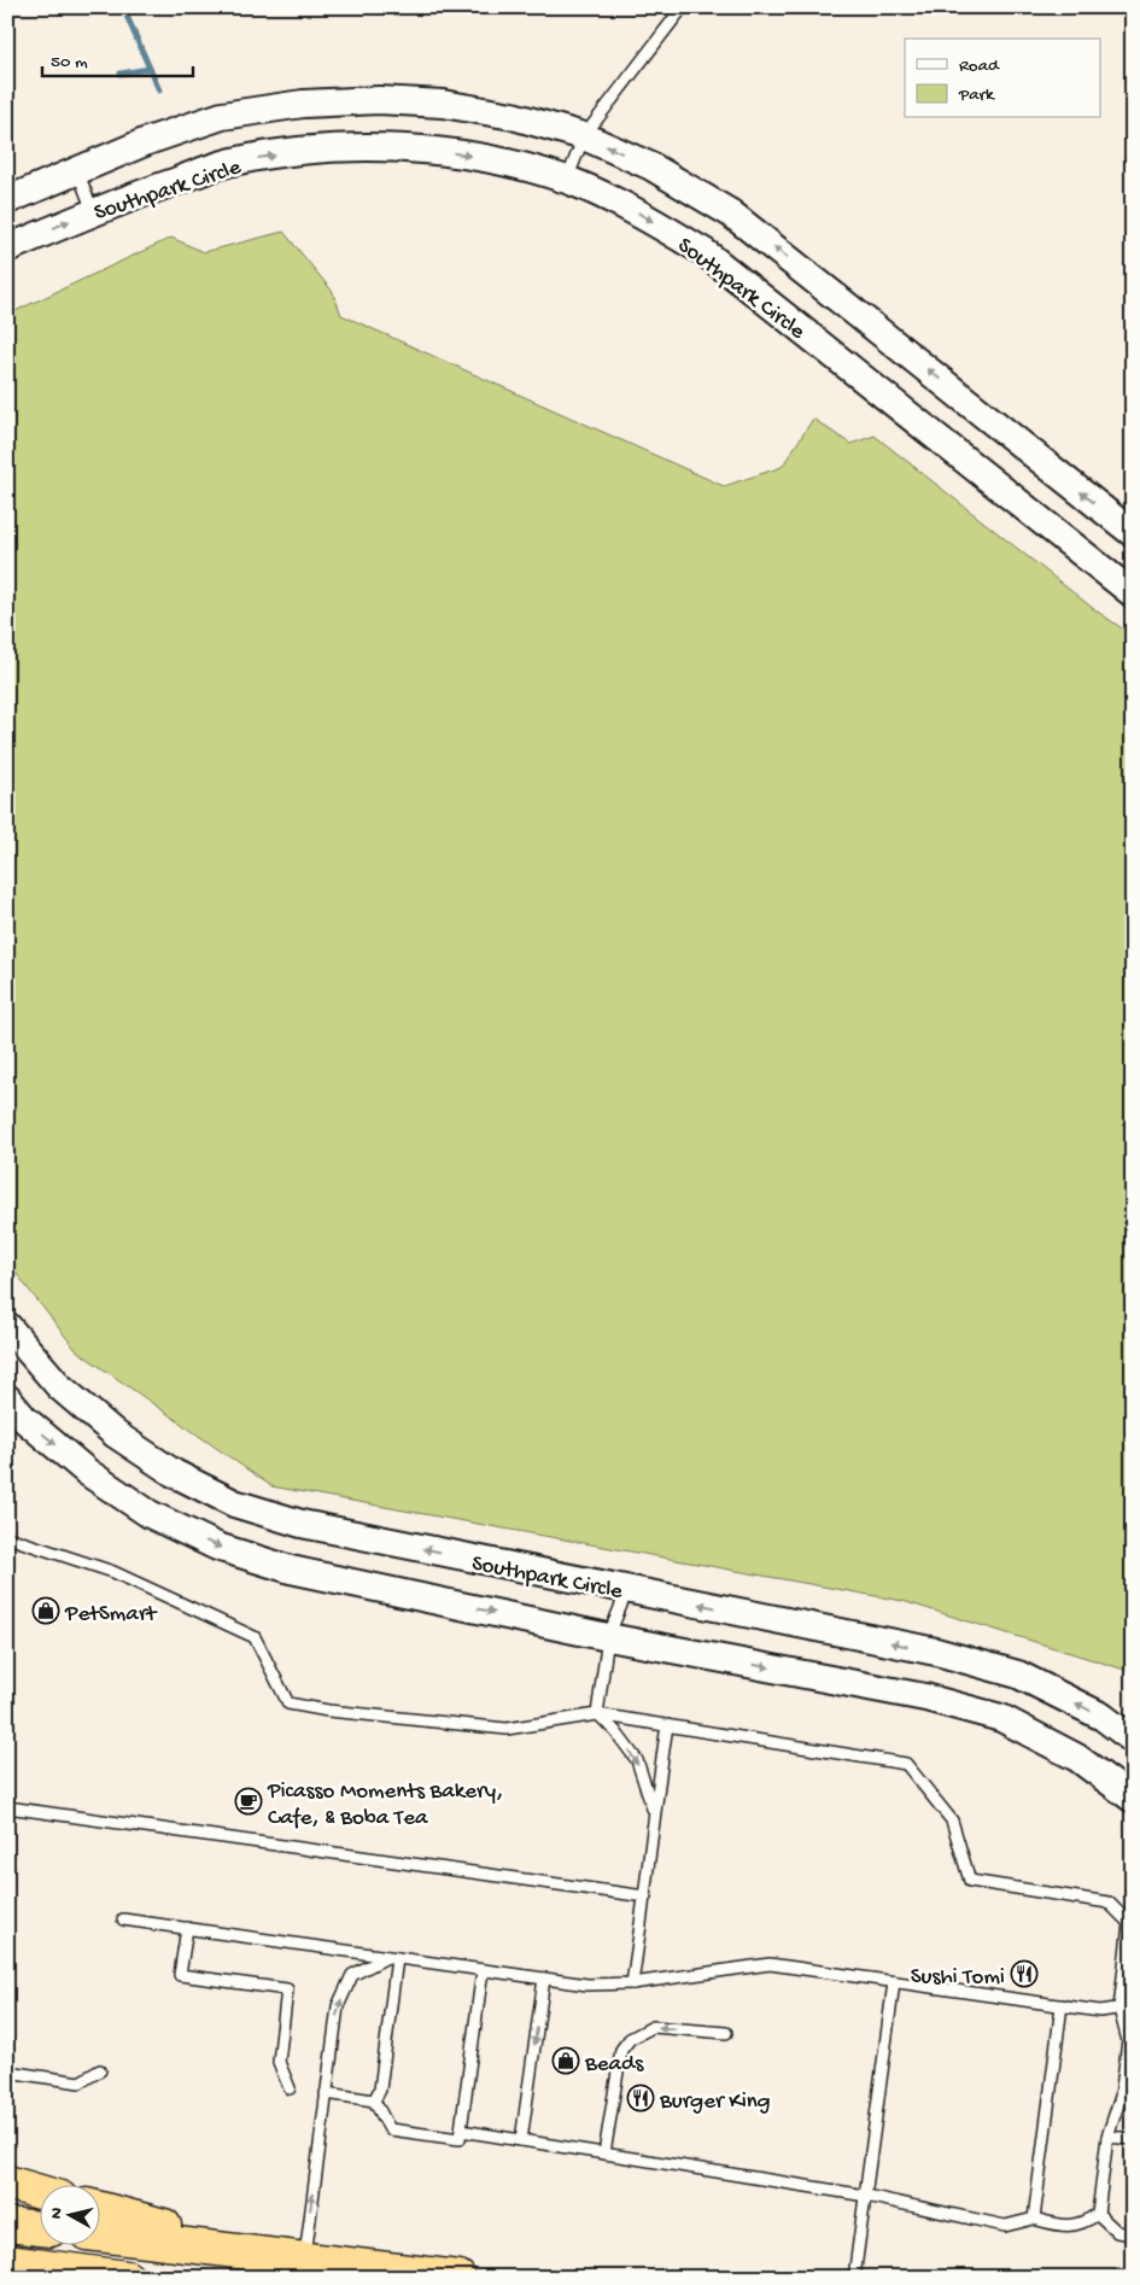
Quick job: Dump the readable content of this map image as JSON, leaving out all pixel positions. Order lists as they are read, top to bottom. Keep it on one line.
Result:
{"streets":{"street":["Southpark Circle"]},"places":{"shop":["PetSmart","Beads"],"cafe":["Picasso Moments Bakery, Cafe, & Boba Tea"],"restaurant":["Sushi Tomi","Burger King"]},"legend":["Road","Park"],"scale_bar":"50 m","north":"left"}
